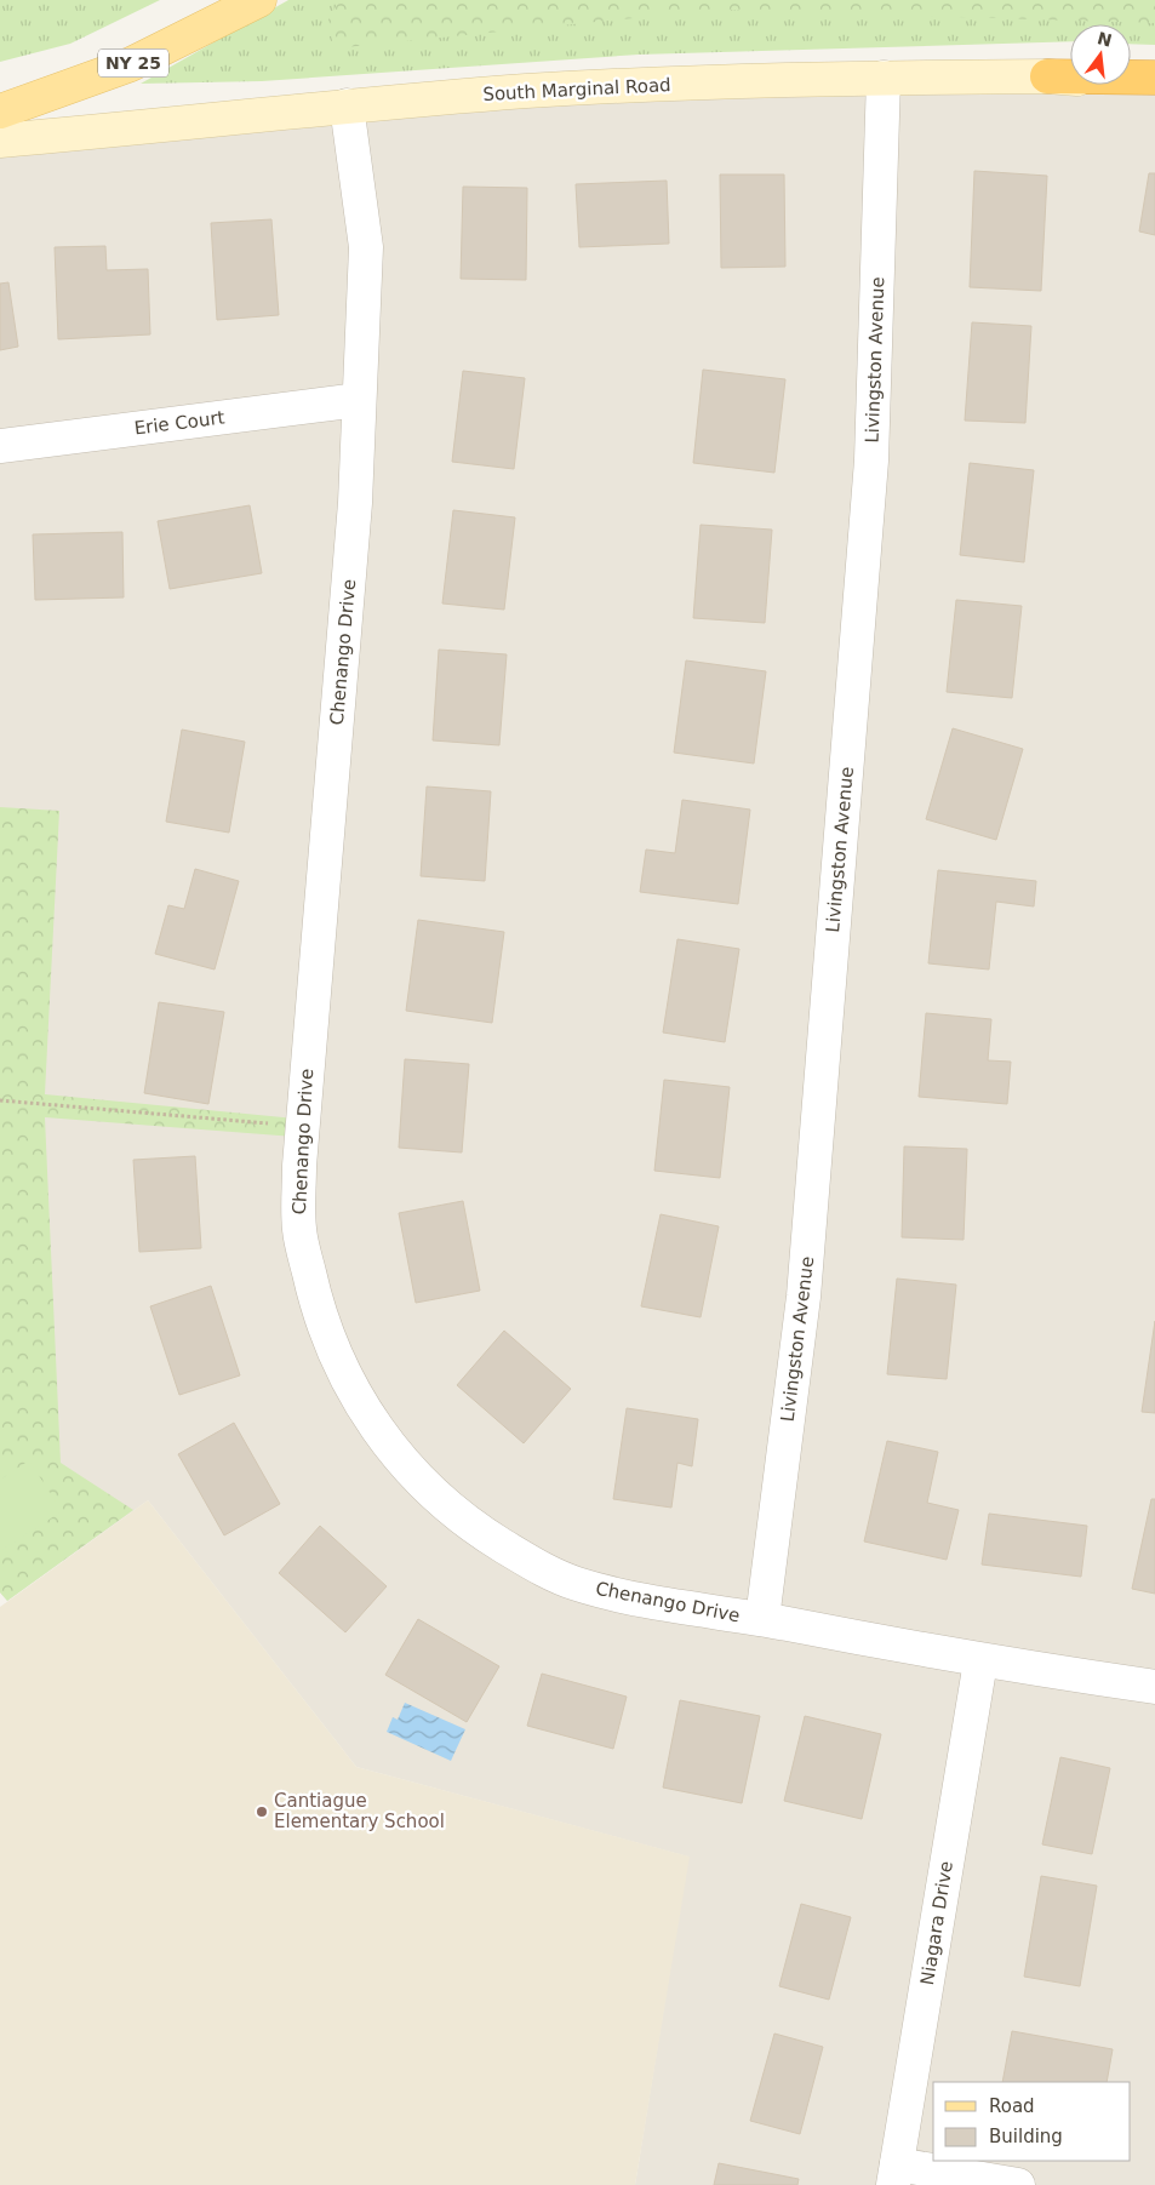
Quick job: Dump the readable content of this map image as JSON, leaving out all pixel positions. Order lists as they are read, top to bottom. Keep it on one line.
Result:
{"streets":{"main road":["NY 25","South Marginal Road"],"street":["Livingston Avenue","Erie Court","Chenango Drive","Niagara Drive"]},"crossings":[["South Marginal Road","Livingston Avenue"],["South Marginal Road","Chenango Drive"],["Livingston Avenue","Chenango Drive"],["Erie Court","Chenango Drive"],["Chenango Drive","Niagara Drive"]],"places":["Cantiague Elementary School"],"legend":["Road","Building"],"north":"top"}
